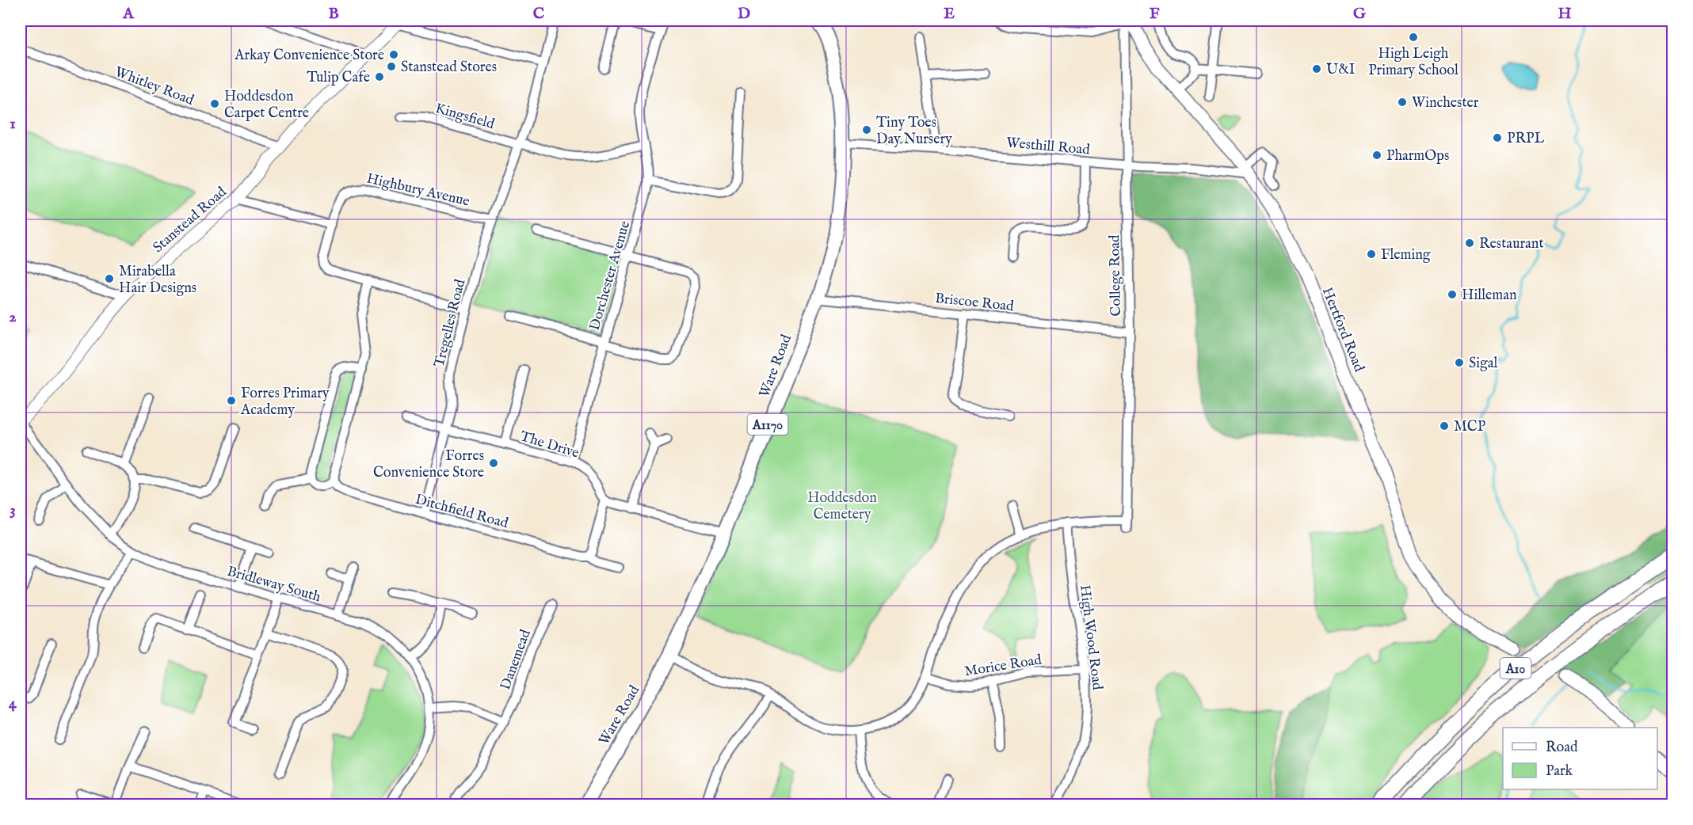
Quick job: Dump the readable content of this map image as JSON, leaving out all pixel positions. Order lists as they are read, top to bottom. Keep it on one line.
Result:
{"streets":{"highway":["A10"],"main road":["Hertford Road","Ware Road","A1170"],"street":["Whitley Road","Kingsfield","Westhill Road","Highbury Avenue","Stanstead Road","Dorchester Avenue","College Road","Briscoe Road","Tregelles Road","The Drive","Ditchfield Road","Bridleway South","High Wood Road","Danemead","Morice Road"]},"crossings":[["Whitley Road","Stanstead Road"],["Kingsfield","Dorchester Avenue"],["Kingsfield","Tregelles Road"],["Westhill Road","College Road"],["Westhill Road","Hertford Road"],["Westhill Road","Ware Road"],["Highbury Avenue","Tregelles Road"],["Stanstead Road","Bridleway South"],["Dorchester Avenue","The Drive"],["College Road","Briscoe Road"],["College Road","Hertford Road"],["College Road","High Wood Road"],["Briscoe Road","Ware Road"],["Tregelles Road","The Drive"],["Tregelles Road","Ditchfield Road"],["High Wood Road","Morice Road"]],"parks":["Hoddesdon Cemetery"],"places":["High Leigh Primary School","Arkay Convenience Store","Stanstead Stores","U&I","Tulip Cafe","Winchester","Hoddesdon Carpet Centre","Tiny Toes Day Nursery","PRPL","PharmOps","Restaurant","Fleming","Mirabella Hair Designs","Hilleman","Sigal","Forres Primary Academy","MCP","Forres Convenience Store"],"legend":["Road","Park"],"grid":{"columns":["A","B","C","D","E","F","G","H"],"rows":["1","2","3","4"]}}
